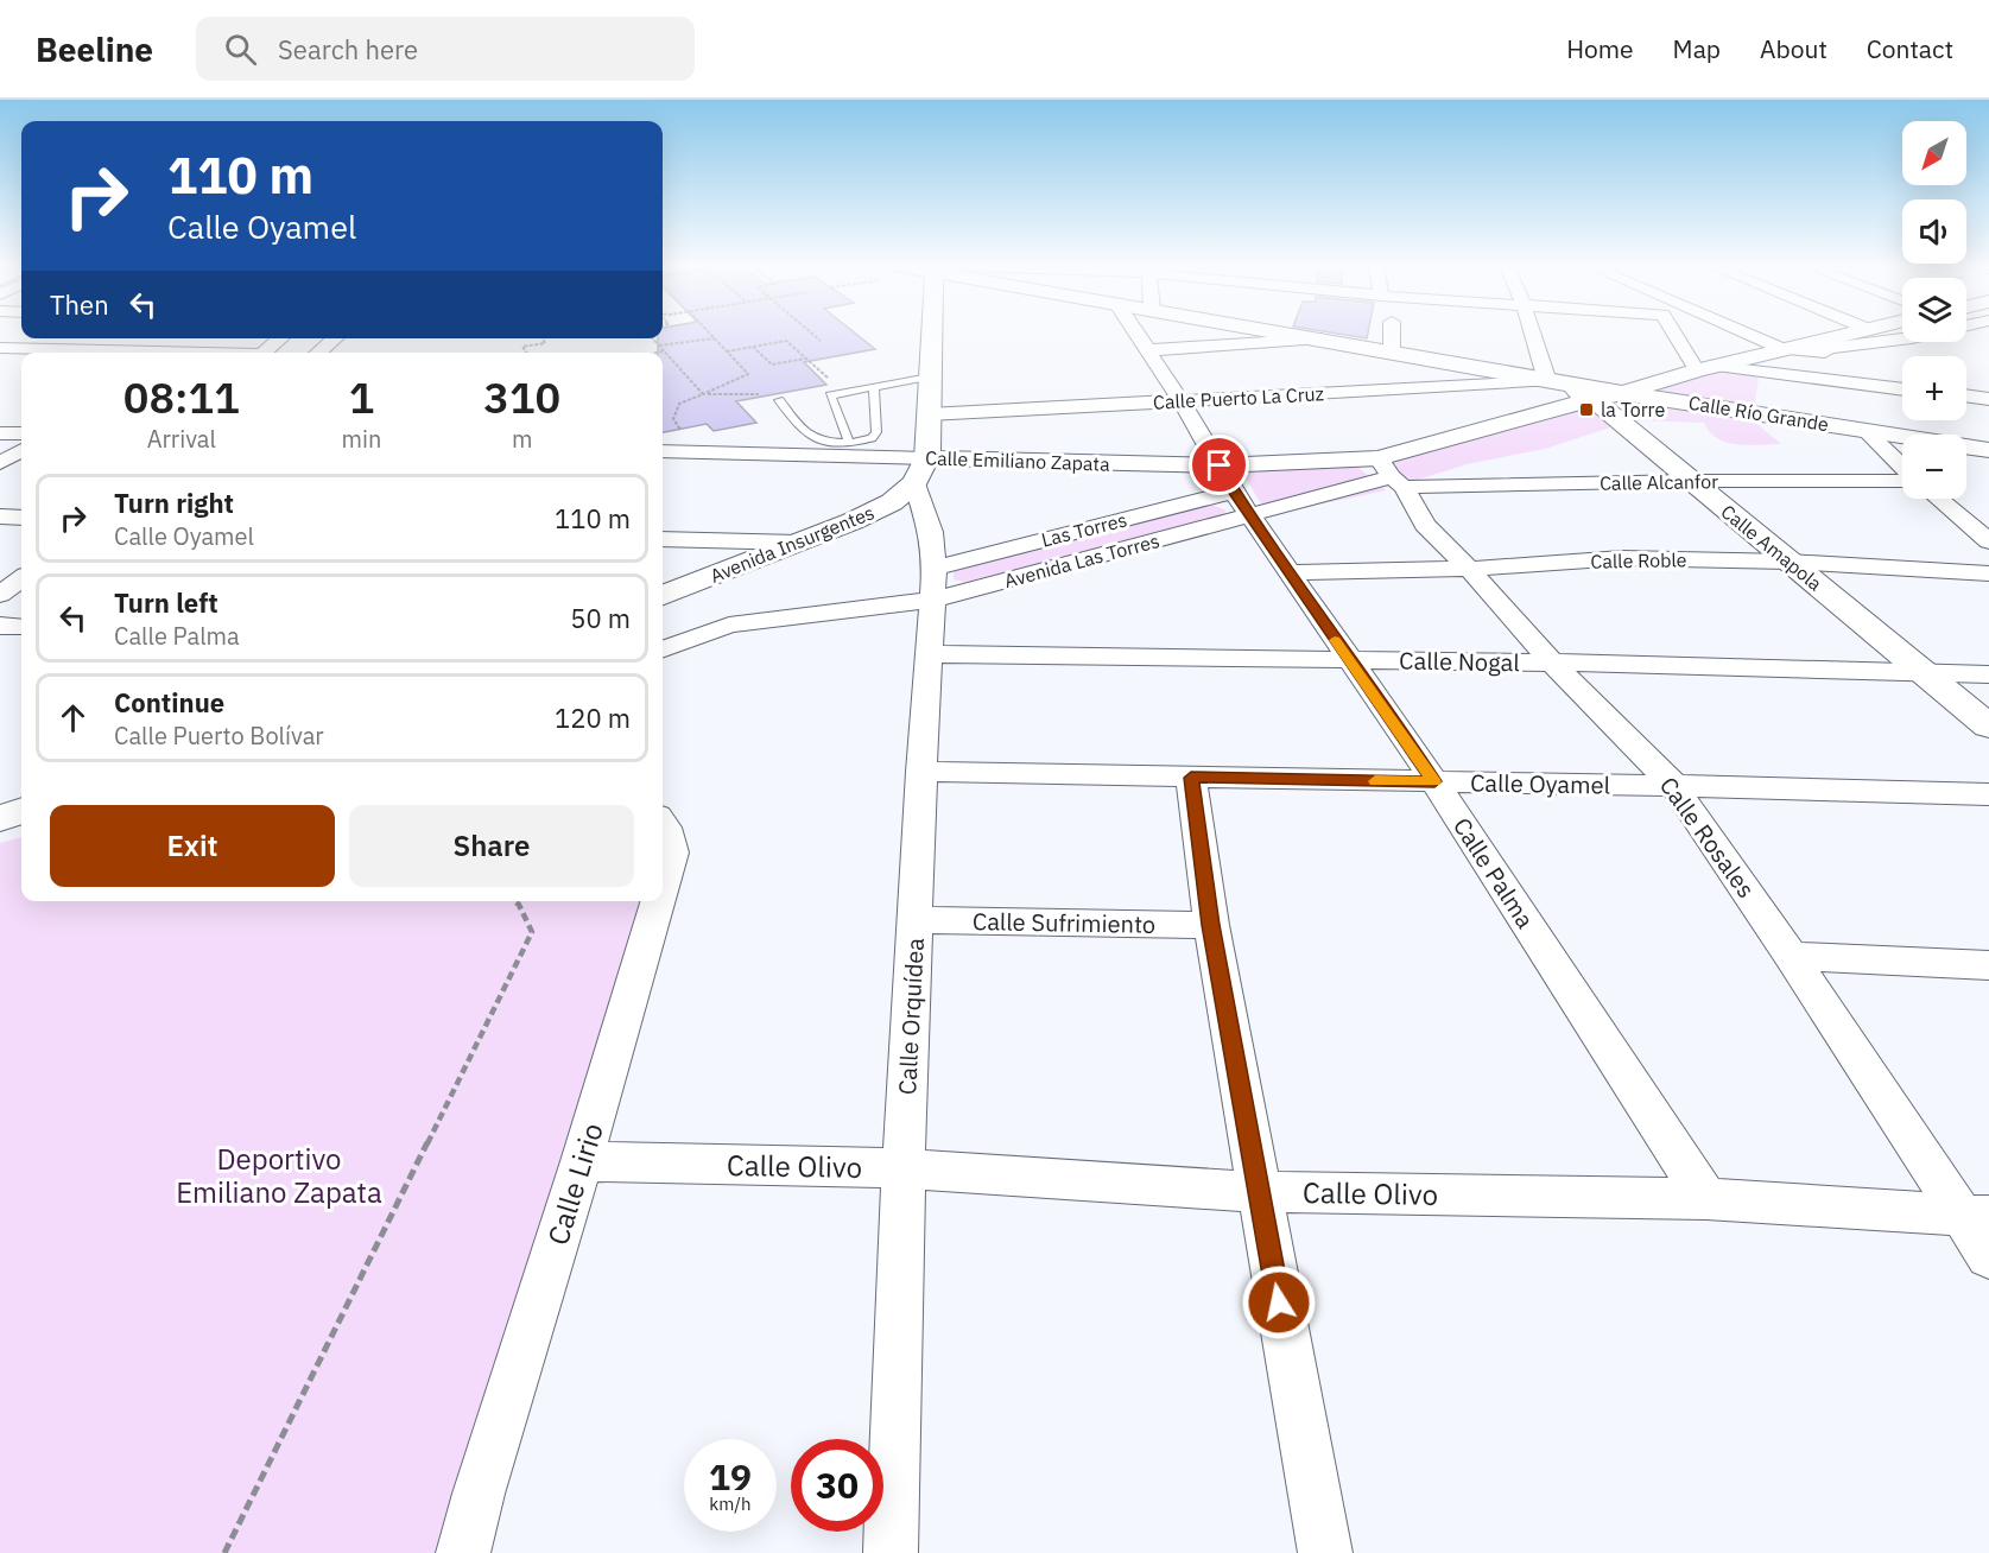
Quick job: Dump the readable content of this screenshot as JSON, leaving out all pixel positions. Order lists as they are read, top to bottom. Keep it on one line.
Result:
{"streets":{"main road":["Calle Río Grande","Calle Emiliano Zapata","Avenida Insurgentes","Calle Amapola","Avenida Las Torres"],"street":["Calle Puerto La Cruz","Calle Alcanfor","Calle Roble","Calle Nogal","Calle Oyamel","Calle Rosales","Calle Palma","Calle Sufrimiento","Calle Orquídea","Calle Olivo","Calle Lirio"]},"crossings":[["Calle Puerto La Cruz","Calle Río Grande"],["Calle Puerto La Cruz","Calle Amapola"],["Calle Puerto La Cruz","Calle Palma"],["Calle Río Grande","Calle Amapola"],["Calle Río Grande","Avenida Las Torres"],["Calle Emiliano Zapata","Calle Alcanfor"],["Calle Emiliano Zapata","Avenida Insurgentes"],["Calle Emiliano Zapata","Avenida Las Torres"],["Calle Emiliano Zapata","Calle Rosales"],["Calle Emiliano Zapata","Calle Palma"],["Calle Emiliano Zapata","Calle Orquídea"],["Calle Alcanfor","Calle Amapola"],["Calle Alcanfor","Avenida Las Torres"],["Calle Alcanfor","Calle Rosales"],["Avenida Insurgentes","Calle Orquídea"],["Calle Amapola","Avenida Las Torres"],["Calle Amapola","Calle Roble"],["Calle Amapola","Calle Nogal"],["Avenida Las Torres","Calle Rosales"],["Avenida Las Torres","Calle Palma"],["Avenida Las Torres","Calle Orquídea"],["Calle Roble","Calle Rosales"],["Calle Roble","Calle Palma"],["Calle Nogal","Calle Rosales"],["Calle Nogal","Calle Palma"],["Calle Nogal","Calle Orquídea"],["Calle Oyamel","Calle Rosales"],["Calle Oyamel","Calle Palma"],["Calle Oyamel","Calle Orquídea"],["Calle Rosales","Calle Olivo"],["Calle Palma","Calle Olivo"],["Calle Sufrimiento","Calle Orquídea"],["Calle Orquídea","Calle Olivo"],["Calle Olivo","Calle Lirio"]],"parks":["Deportivo Emiliano Zapata"],"places":{"transit":["la Torre"]},"north":"bottom left","page":{"header":"Beeline","search":"Search here","nav":["Home","Map","About","Contact"],"map_buttons":["+","−"],"turn":["110 m","Calle Oyamel"],"then":"Then","eta":["08:11","Arrival","1","min","310","m"],"list":[{"name":"Turn right","note":"Calle Oyamel","value":"110 m"},{"name":"Turn left","note":"Calle Palma","value":"50 m"},{"name":"Continue","note":"Calle Puerto Bolívar","value":"120 m"}],"buttons":["Exit","Share"],"speed":"19 km/h","limit":"30"}}
